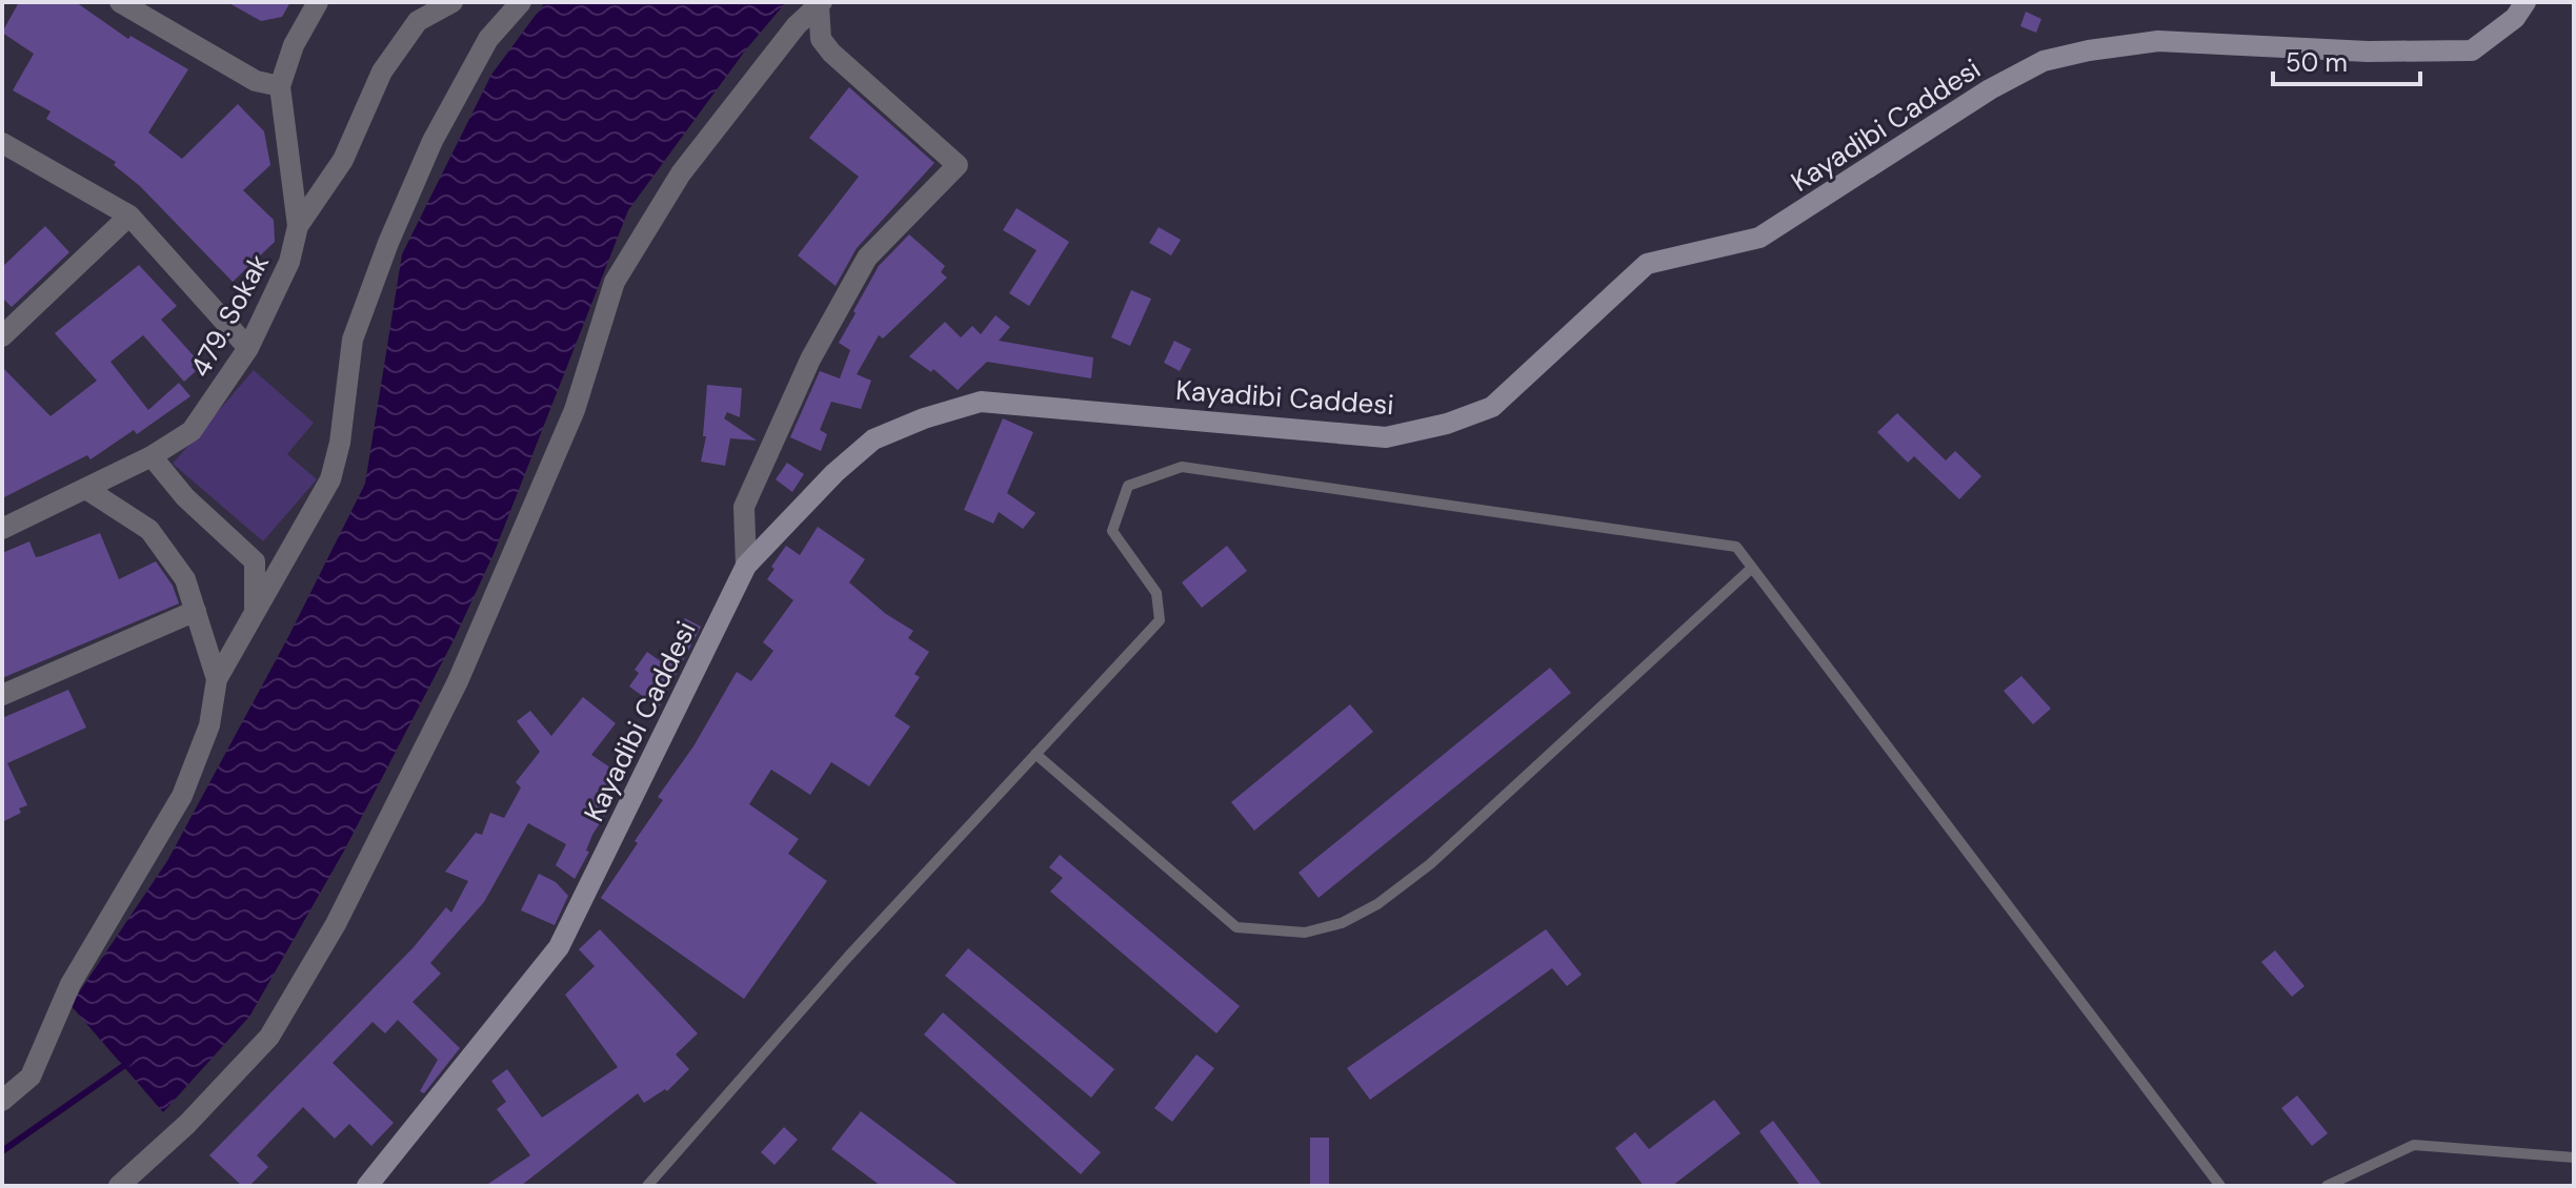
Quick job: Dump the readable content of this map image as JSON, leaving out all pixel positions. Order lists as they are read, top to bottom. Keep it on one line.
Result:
{"streets":{"street":["Kayadibi Caddesi","479. Sokak"]},"scale_bar":"50 m"}
